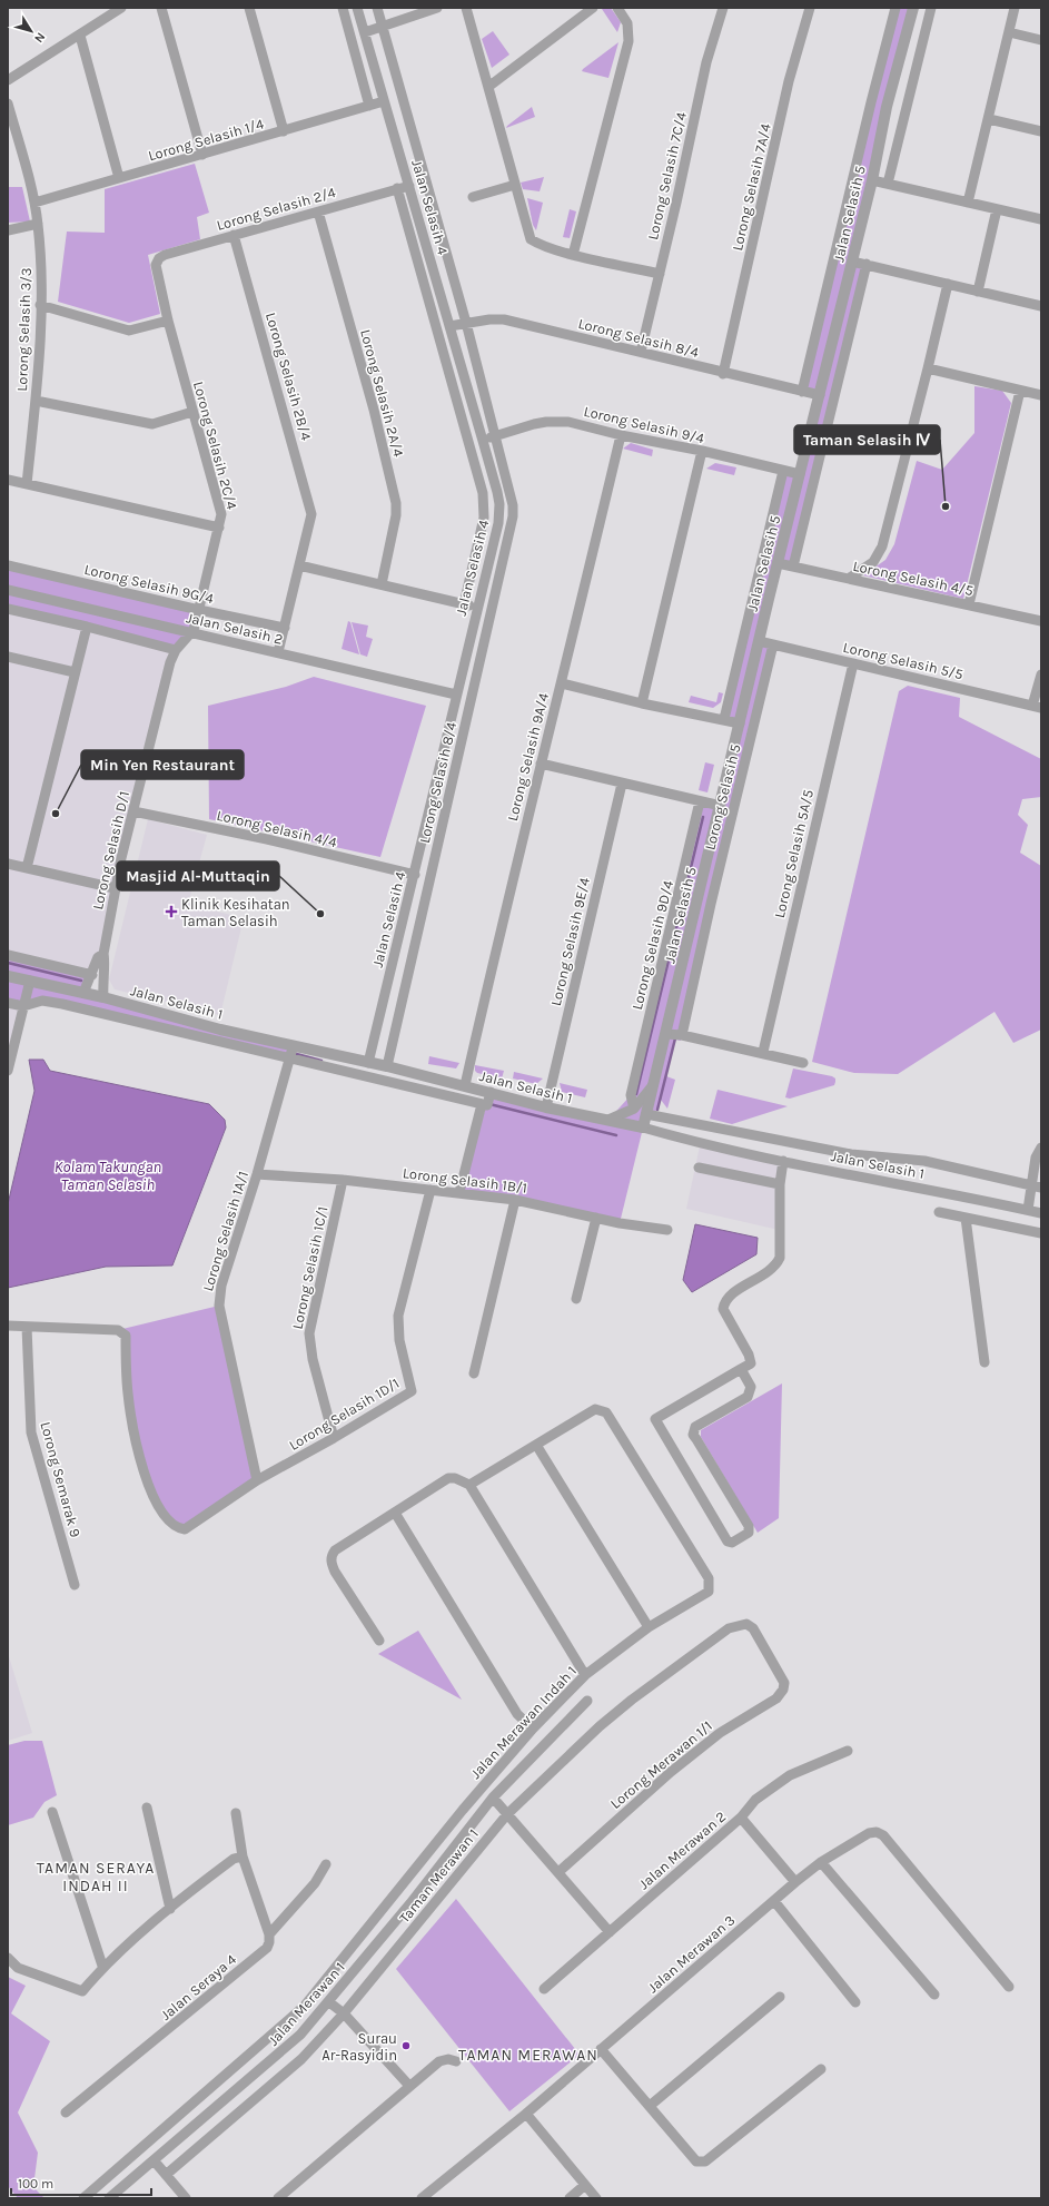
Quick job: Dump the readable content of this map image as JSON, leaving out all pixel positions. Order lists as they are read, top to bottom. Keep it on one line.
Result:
{"streets":{"street":["Lorong Selasih 1/4","Lorong Selasih 7C/4","Lorong Selasih 7A/4","Jalan Selasih 4","Lorong Selasih 2/4","Jalan Selasih 5","Lorong Selasih 3/3","Lorong Selasih 8/4","Lorong Selasih 2B/4","Lorong Selasih 2A/4","Lorong Selasih 9/4","Lorong Selasih 2C/4","Lorong Selasih 4/5","Lorong Selasih 9G/4","Jalan Selasih 2","Lorong Selasih 5/5","Lorong Selasih 9A/4","Lorong Selasih 5","Lorong Selasih 4/4","Lorong Selasih D/1","Lorong Selasih 5A/5","Lorong Selasih 9E/4","Lorong Selasih 9D/4","Jalan Selasih 1","Lorong Selasih 1B/1","Lorong Selasih 1A/1","Lorong Selasih 1C/1","Lorong Selasih 1D/1","Lorong Semarak 9","Jalan Merawan Indah 1","Lorong Merawan 1/1","Jalan Merawan 2","Taman Merawan 1","Jalan Merawan 3","Jalan Seraya 4","Jalan Merawan 1"]},"crossings":[["Lorong Selasih 1/4","Jalan Selasih 4"],["Lorong Selasih 1/4","Lorong Selasih 3/3"],["Lorong Selasih 7C/4","Lorong Selasih 8/4"],["Lorong Selasih 7A/4","Lorong Selasih 8/4"],["Jalan Selasih 4","Lorong Selasih 2/4"],["Jalan Selasih 4","Lorong Selasih 8/4"],["Jalan Selasih 4","Lorong Selasih 9/4"],["Jalan Selasih 4","Jalan Selasih 2"],["Jalan Selasih 4","Lorong Selasih 4/4"],["Jalan Selasih 4","Jalan Selasih 1"],["Lorong Selasih 2/4","Lorong Selasih 2B/4"],["Lorong Selasih 2/4","Lorong Selasih 2A/4"],["Lorong Selasih 2/4","Lorong Selasih 2C/4"],["Jalan Selasih 5","Lorong Selasih 8/4"],["Jalan Selasih 5","Lorong Selasih 9/4"],["Jalan Selasih 5","Lorong Selasih 4/5"],["Jalan Selasih 5","Lorong Selasih 5/5"],["Jalan Selasih 5","Jalan Selasih 1"],["Lorong Selasih 8/4","Lorong Selasih 9/4"],["Lorong Selasih 8/4","Jalan Selasih 1"],["Lorong Selasih 2B/4","Lorong Selasih 9G/4"],["Lorong Selasih 2B/4","Jalan Selasih 2"],["Lorong Selasih 9/4","Lorong Selasih 9A/4"],["Lorong Selasih 2C/4","Lorong Selasih 9G/4"],["Lorong Selasih 2C/4","Jalan Selasih 2"],["Lorong Selasih 2C/4","Lorong Selasih D/1"],["Jalan Selasih 2","Lorong Selasih D/1"],["Lorong Selasih 5/5","Lorong Selasih 5"],["Lorong Selasih 5/5","Lorong Selasih 5A/5"],["Lorong Selasih 9A/4","Jalan Selasih 1"],["Lorong Selasih 4/4","Lorong Selasih D/1"],["Lorong Selasih 9E/4","Jalan Selasih 1"],["Jalan Selasih 1","Lorong Selasih 1A/1"],["Lorong Selasih 1B/1","Lorong Selasih 1A/1"],["Lorong Selasih 1B/1","Lorong Selasih 1C/1"],["Lorong Selasih 1B/1","Lorong Selasih 1D/1"],["Lorong Selasih 1A/1","Lorong Selasih 1D/1"],["Lorong Selasih 1C/1","Lorong Selasih 1D/1"],["Lorong Selasih 1D/1","Lorong Semarak 9"],["Lorong Merawan 1/1","Taman Merawan 1"]],"districts":["TAMAN SERAYA INDAH II","TAMAN MERAWAN"],"water":["Kolam Takungan Taman Selasih"],"places":{"other":["Taman Selasih Ⅳ","Min Yen Restaurant","Masjid Al-Muttaqin","Surau Ar-Rasyidin"],"health":["Klinik Kesihatan Taman Selasih"]},"scale_bar":"100 m","north":"bottom right"}
